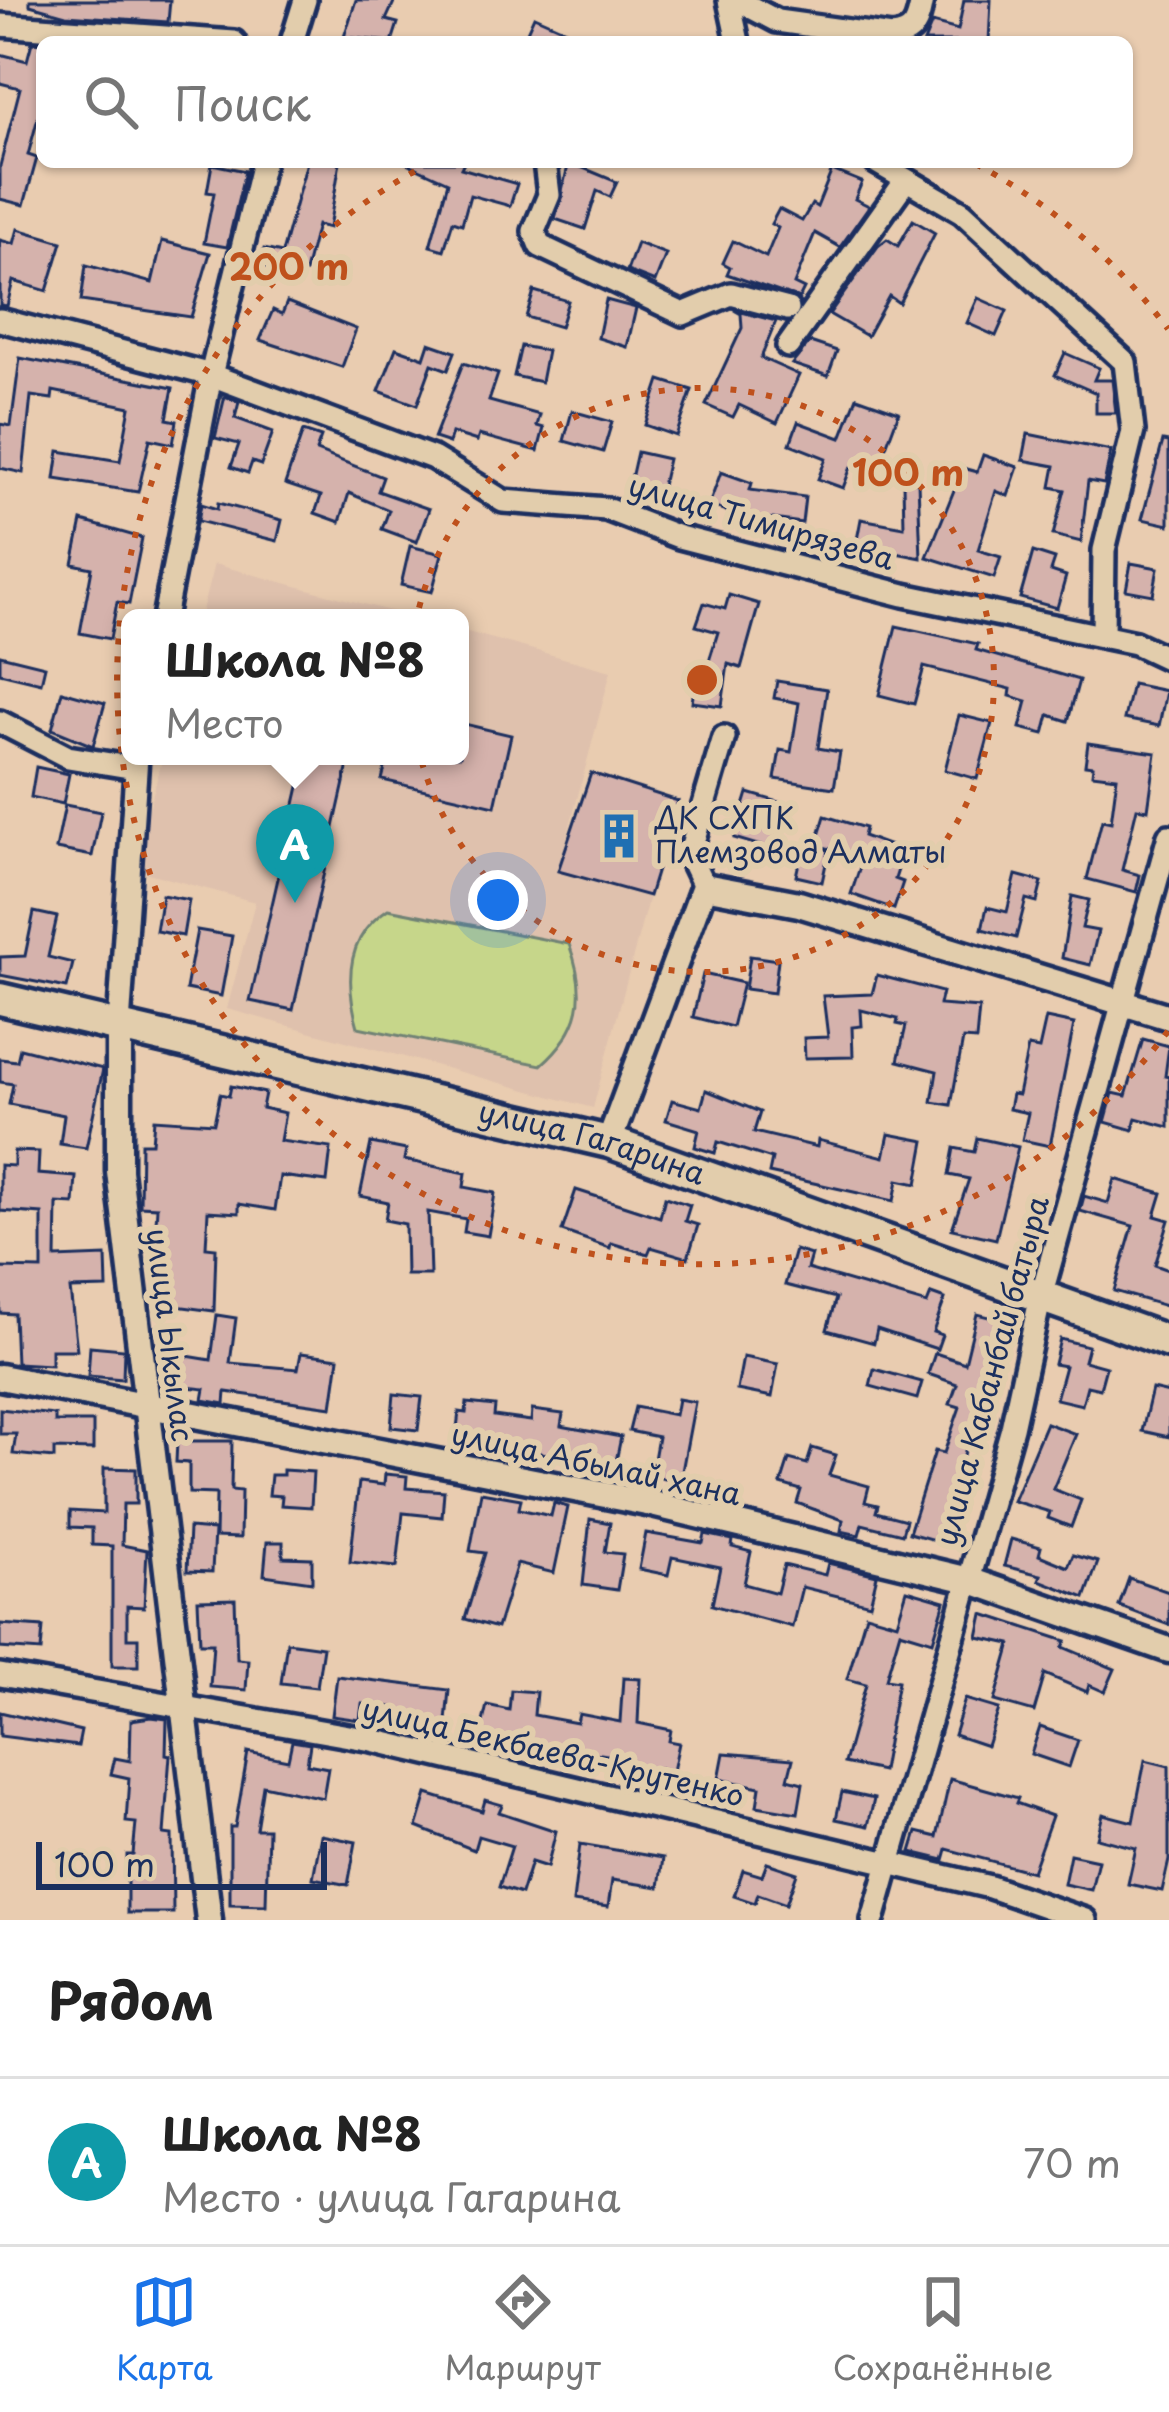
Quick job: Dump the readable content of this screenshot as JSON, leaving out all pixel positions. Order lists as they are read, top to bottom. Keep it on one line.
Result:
{"streets":{"main road":["улица Гагарина"],"street":["улица Тимирязева","улица Ыкылас","улица Кабанбай батыра","улица Абылай хана","улица Бекбаева-Крутенко"]},"crossings":[["улица Гагарина","улица Ыкылас"],["улица Гагарина","улица Кабанбай батыра"],["улица Ыкылас","улица Абылай хана"],["улица Ыкылас","улица Бекбаева-Крутенко"],["улица Кабанбай батыра","улица Абылай хана"],["улица Кабанбай батыра","улица Бекбаева-Крутенко"]],"places":{"building":["ДК СХПК Племзовод Алматы"]},"scale_bar":"100 m","page":{"search":"Поиск","popup":["Школа №8","Место"],"pins":"A","scale":"100 m","heading":"Рядом","list":[{"mark":"A","name":"Школа №8","note":"Место · улица Гагарина","value":"70 m"}],"nav":["Карта","Маршрут","Сохранённые"]},"rings":["200 m","100 m"]}
